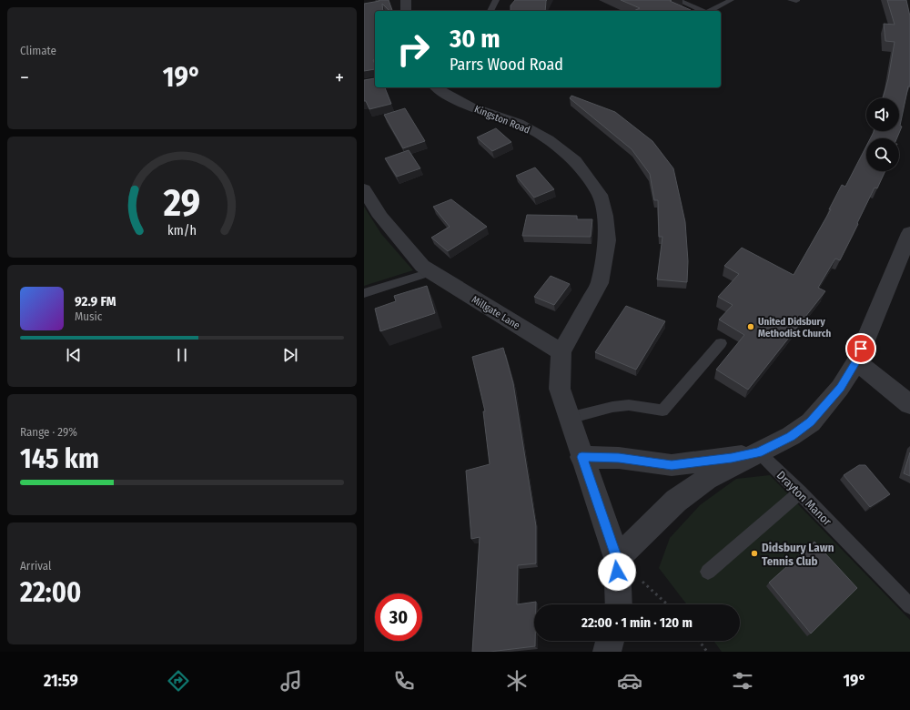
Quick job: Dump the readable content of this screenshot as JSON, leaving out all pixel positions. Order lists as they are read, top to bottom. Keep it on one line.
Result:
{"streets":{"street":["Kingston Road","Millgate Lane"],"lane":["Drayton Manor"]},"crossings":[["Kingston Road","Millgate Lane"]],"places":["United Didsbury Methodist Church","Didsbury Lawn Tennis Club"],"page":{"tile":["Climate",["Range · 29%","145 km"],["Arrival","22:00"]],"turn":["30 m","Parrs Wood Road"],"heat":["−","19°","+"],"song":["92.9 FM","Music"],"limit":"30","trip":"22:00 · 1 min · 120 m","tabs":["21:59","19°"],"gauge":["29","km/h"]}}
